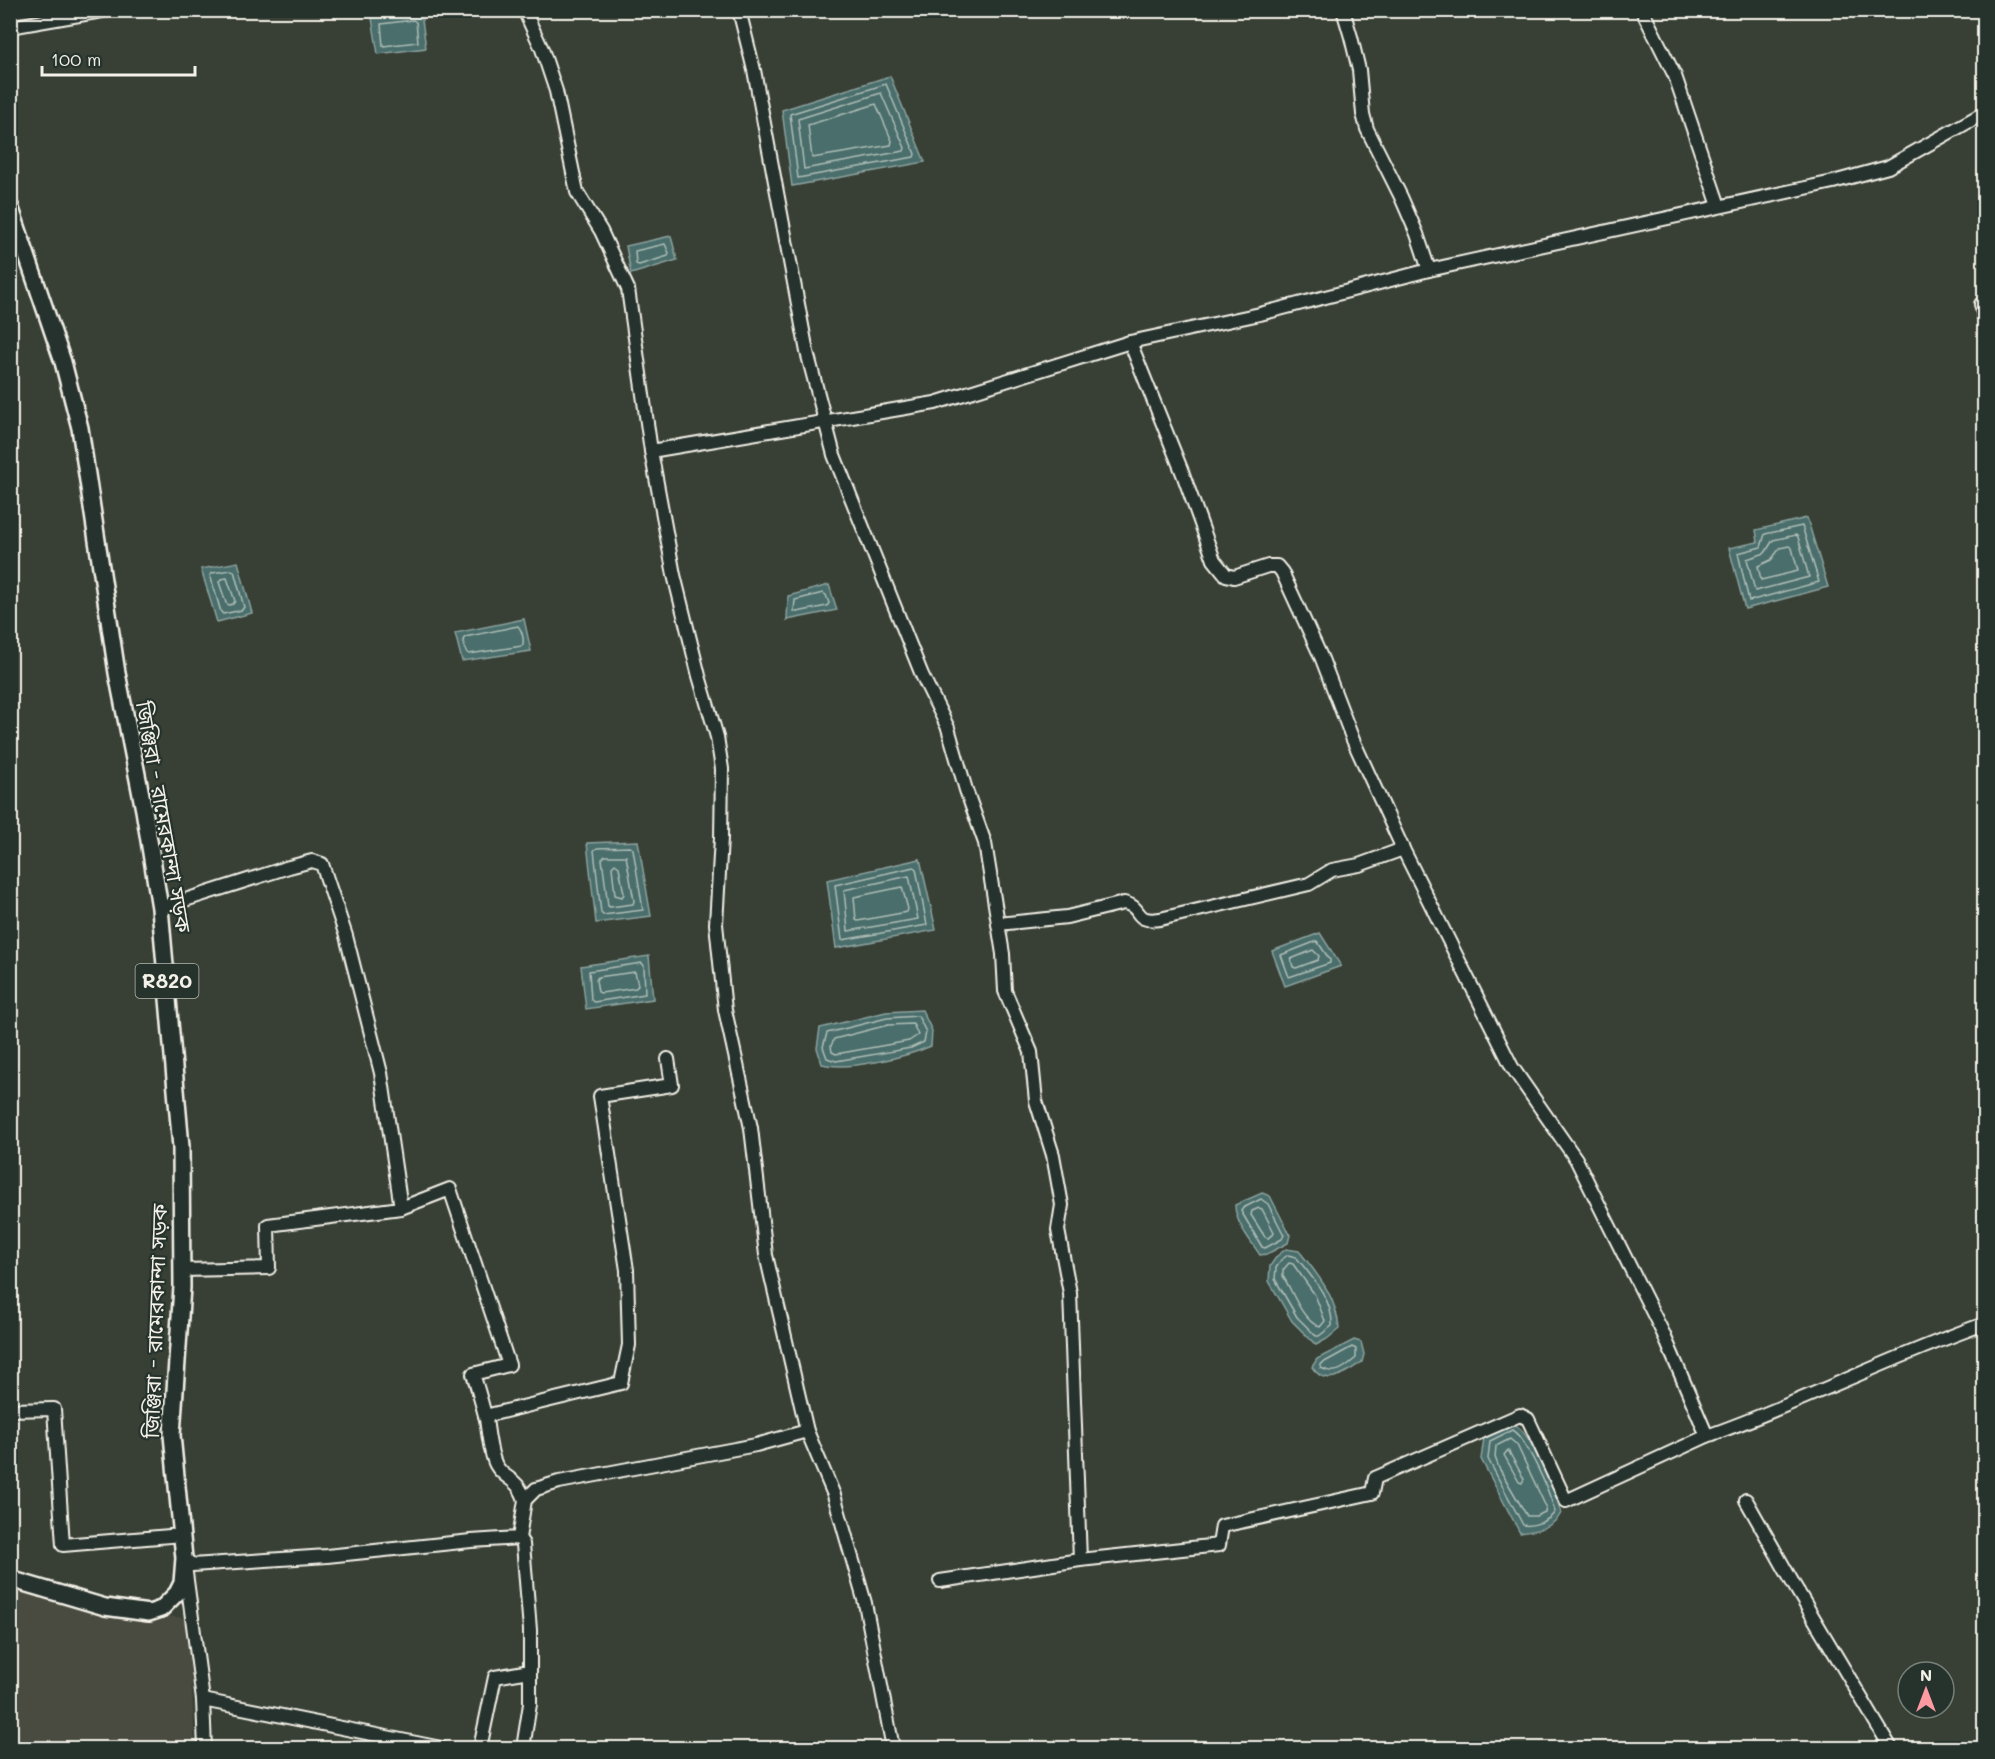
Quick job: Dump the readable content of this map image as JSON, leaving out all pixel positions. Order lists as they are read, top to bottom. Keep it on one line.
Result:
{"streets":{"main road":["জিঞ্জিরা - রামেরকান্দা সড়ক","R820"]},"scale_bar":"100 m","north":"top"}
